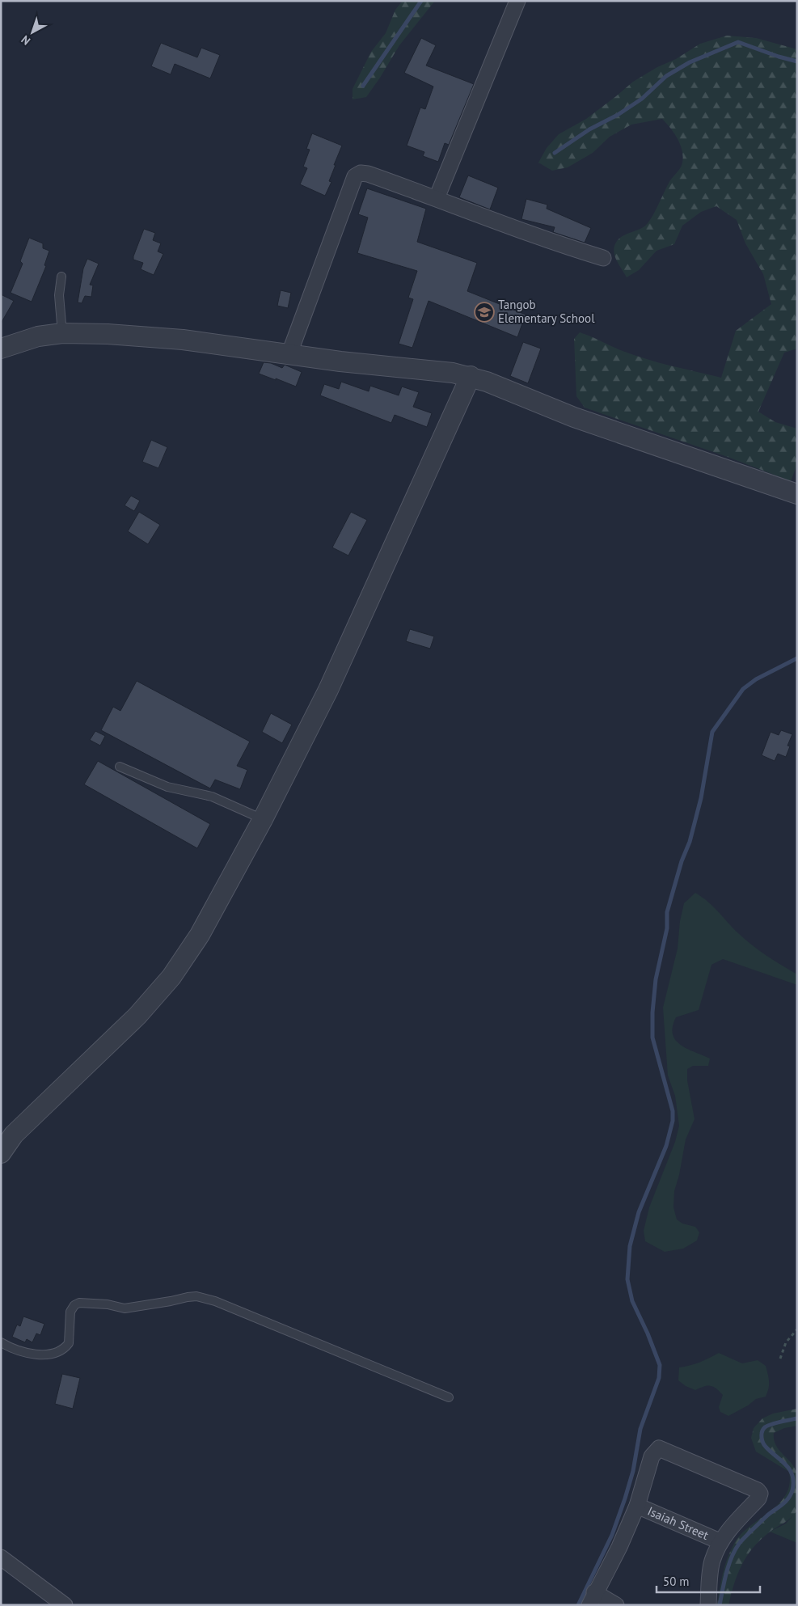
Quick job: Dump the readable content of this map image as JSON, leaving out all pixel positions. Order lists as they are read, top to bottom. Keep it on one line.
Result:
{"streets":{"street":["Isaiah Street"]},"places":{"school or university":["Tangob Elementary School"]},"scale_bar":"50 m","north":"bottom left"}
